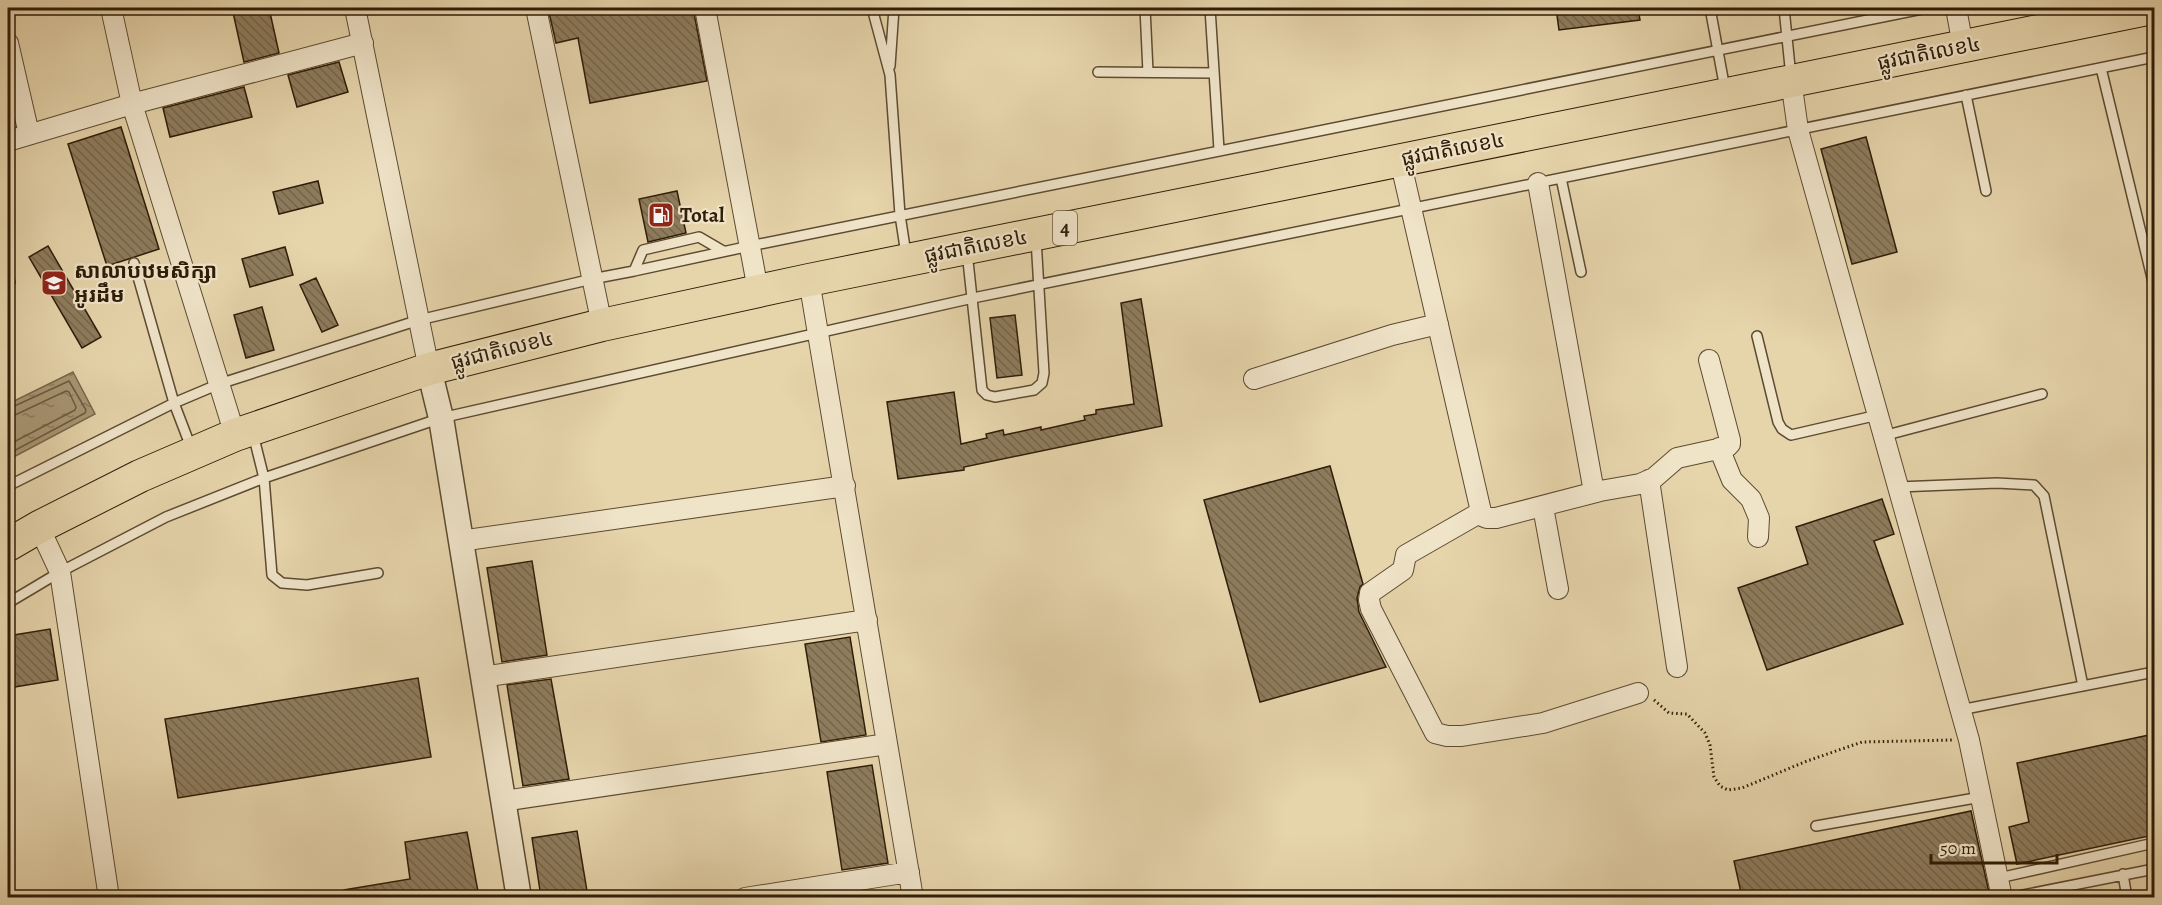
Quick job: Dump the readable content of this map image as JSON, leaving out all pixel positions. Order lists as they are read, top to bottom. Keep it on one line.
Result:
{"streets":{"highway":["ផ្លូវជាតិលេខ៤","4"]},"places":{"fuel station":["Total"],"school or university":["សាលាបឋមសិក្សា អូរដឹម"]},"scale_bar":"50 m"}
